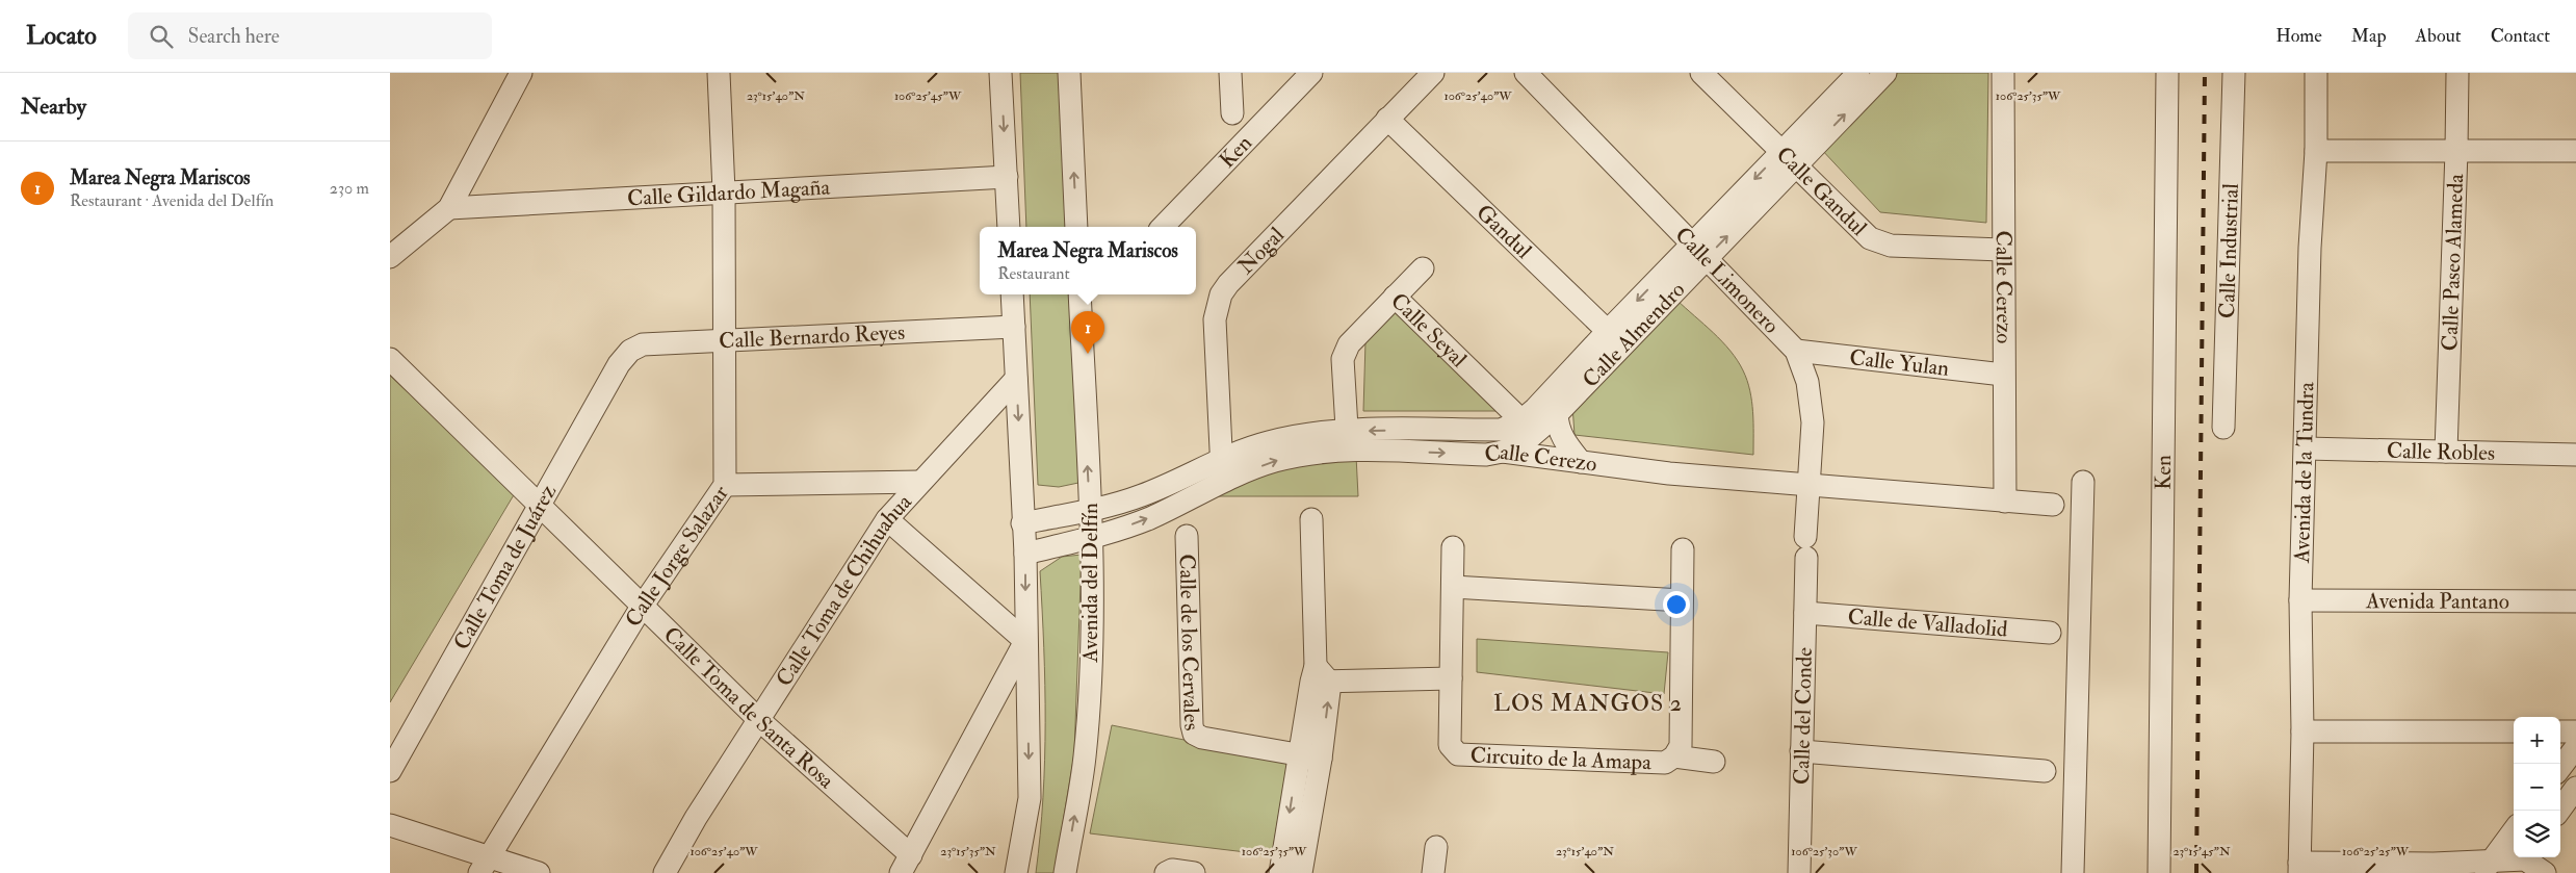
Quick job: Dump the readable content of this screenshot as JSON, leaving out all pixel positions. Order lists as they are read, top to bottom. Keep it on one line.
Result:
{"streets":{"street":["Ken","Calle Gildardo Magaña","Calle Gandul","Gandul","Nogal","Calle Industrial","Calle Paseo Alameda","Calle Limonero","Calle Cerezo","Calle Almendro","Calle Bernardo Reyes","Calle Seyal","Calle Yulan","Calle Robles","Avenida de la Tundra","Calle Jorge Salazar","Calle Toma de Juárez","Avenida del Delfín","Calle Toma de Chihuahua","Avenida Pantano","Calle de Valladolid","Calle de los Cervales","Calle Toma de Santa Rosa","Calle del Conde","Circuito de la Amapa"]},"crossings":[["Calle Gildardo Magaña","Calle Jorge Salazar"],["Calle Gandul","Calle Cerezo"],["Calle Gandul","Calle Almendro"],["Gandul","Nogal"],["Gandul","Calle Almendro"],["Nogal","Calle Cerezo"],["Calle Paseo Alameda","Calle Robles"],["Calle Limonero","Calle Cerezo"],["Calle Limonero","Calle Almendro"],["Calle Limonero","Calle Yulan"],["Calle Limonero","Calle del Conde"],["Calle Cerezo","Calle Almendro"],["Calle Cerezo","Calle Seyal"],["Calle Cerezo","Calle Yulan"],["Calle Cerezo","Avenida del Delfín"],["Calle Almendro","Calle Seyal"],["Calle Bernardo Reyes","Calle Jorge Salazar"],["Calle Bernardo Reyes","Calle Toma de Juárez"],["Calle Robles","Avenida de la Tundra"],["Avenida de la Tundra","Avenida Pantano"],["Calle Jorge Salazar","Calle Toma de Santa Rosa"],["Calle Toma de Juárez","Calle Toma de Santa Rosa"],["Calle Toma de Chihuahua","Calle Toma de Santa Rosa"],["Calle de Valladolid","Calle del Conde"]],"districts":["LOS MANGOS 2"],"page":{"header":"Locato","search":"Search here","nav":["Home","Map","About","Contact"],"heading":"Nearby","list":[{"mark":"1","name":"Marea Negra Mariscos","note":"Restaurant · Avenida del Delfín","value":"230 m"}],"popup":["Marea Negra Mariscos","Restaurant"],"pins":"1","map_buttons":["+","−"]},"coordinates":["23°15'40\"N","106°25'45\"W","106°25'40\"W","106°25'35\"W","106°25'30\"W","106°25'25\"W","23°15'35\"N","23°15'45\"N"]}
